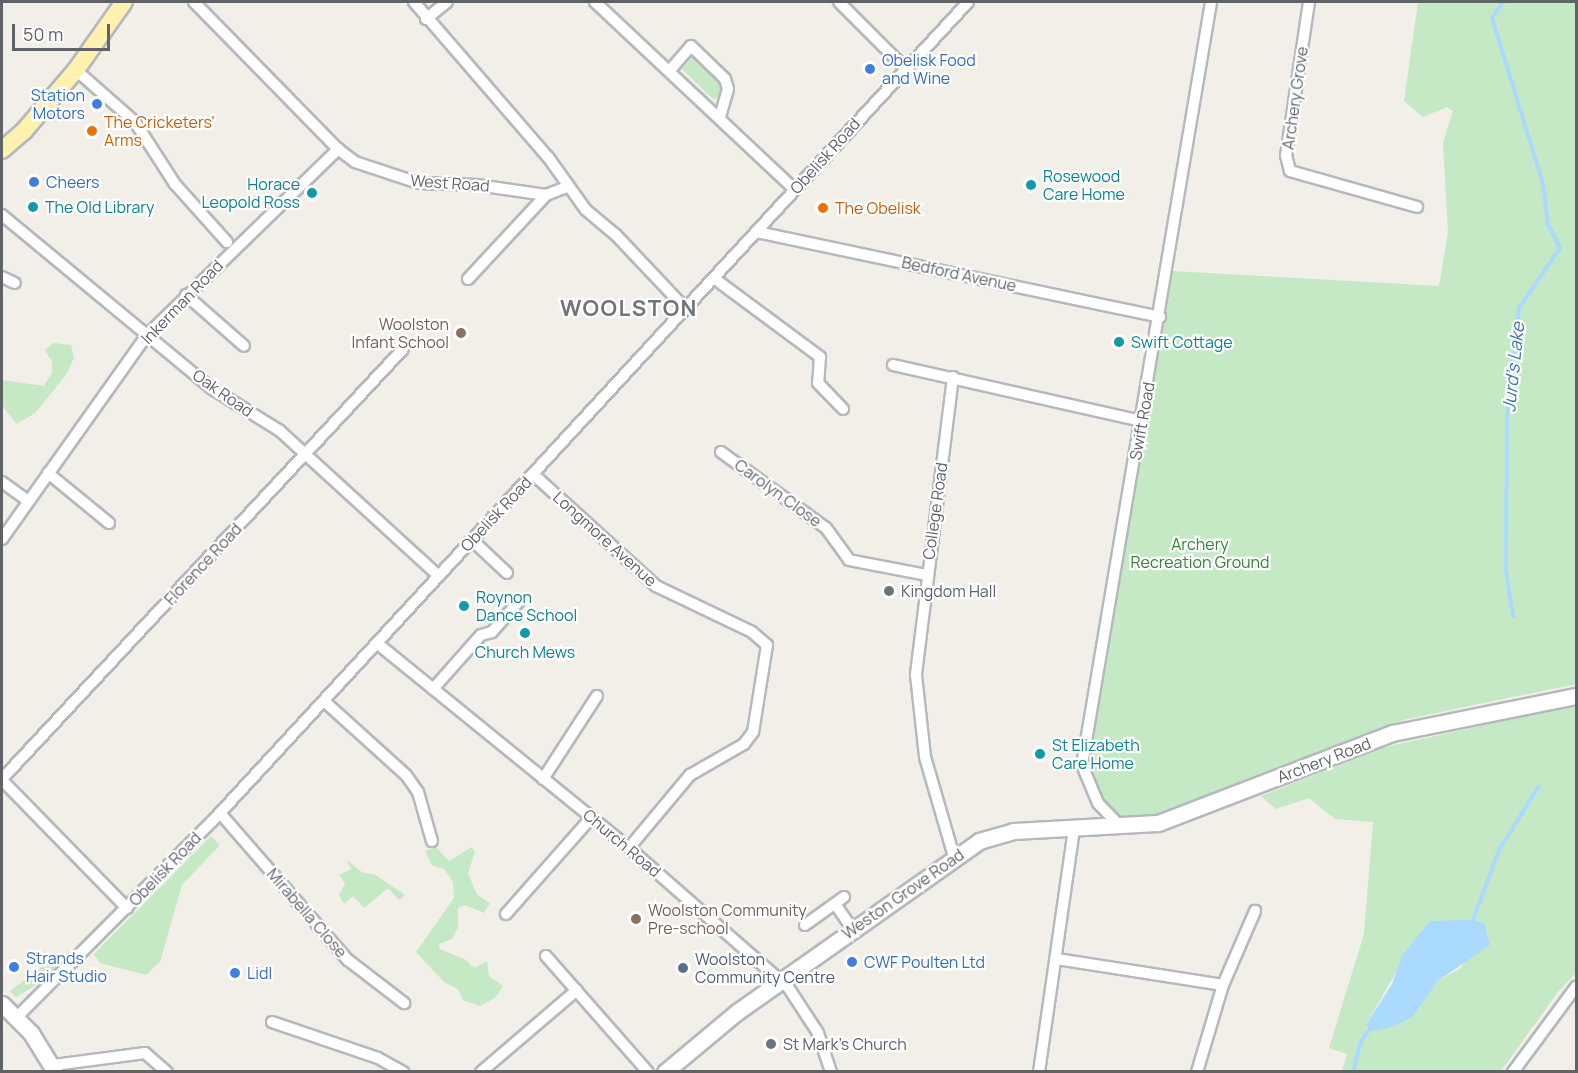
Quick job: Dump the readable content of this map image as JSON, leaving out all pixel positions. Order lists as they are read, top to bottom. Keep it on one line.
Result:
{"streets":{"street":["Archery Grove","Obelisk Road","West Road","Bedford Avenue","Inkerman Road","Oak Road","Swift Road","Carolyn Close","College Road","Longmore Avenue","Florence Road","Archery Road","Church Road","Weston Grove Road","Mirabella Close"]},"crossings":[["Obelisk Road","Bedford Avenue"],["Obelisk Road","Oak Road"],["Obelisk Road","Longmore Avenue"],["Obelisk Road","Church Road"],["Obelisk Road","Mirabella Close"],["West Road","Inkerman Road"],["Bedford Avenue","Swift Road"],["Inkerman Road","Oak Road"],["Oak Road","Florence Road"],["Swift Road","Archery Road"],["Carolyn Close","College Road"],["College Road","Weston Grove Road"],["Longmore Avenue","Church Road"],["Archery Road","Weston Grove Road"],["Church Road","Weston Grove Road"]],"districts":["WOOLSTON"],"water":["Jurd's Lake"],"parks":["Archery Recreation Ground"],"places":["Obelisk Food and Wine","Station Motors","The Cricketers' Arms","Cheers","Rosewood Care Home","Horace Leopold Ross","The Old Library","The Obelisk","Woolston Infant School","Swift Cottage","Kingdom Hall","Roynon Dance School","Church Mews","St Elizabeth Care Home","Woolston Community Pre-school","CWF Poulten Ltd","Strands Hair Studio","Woolston Community Centre","Lidl","St Mark's Church"],"scale_bar":"50 m"}
